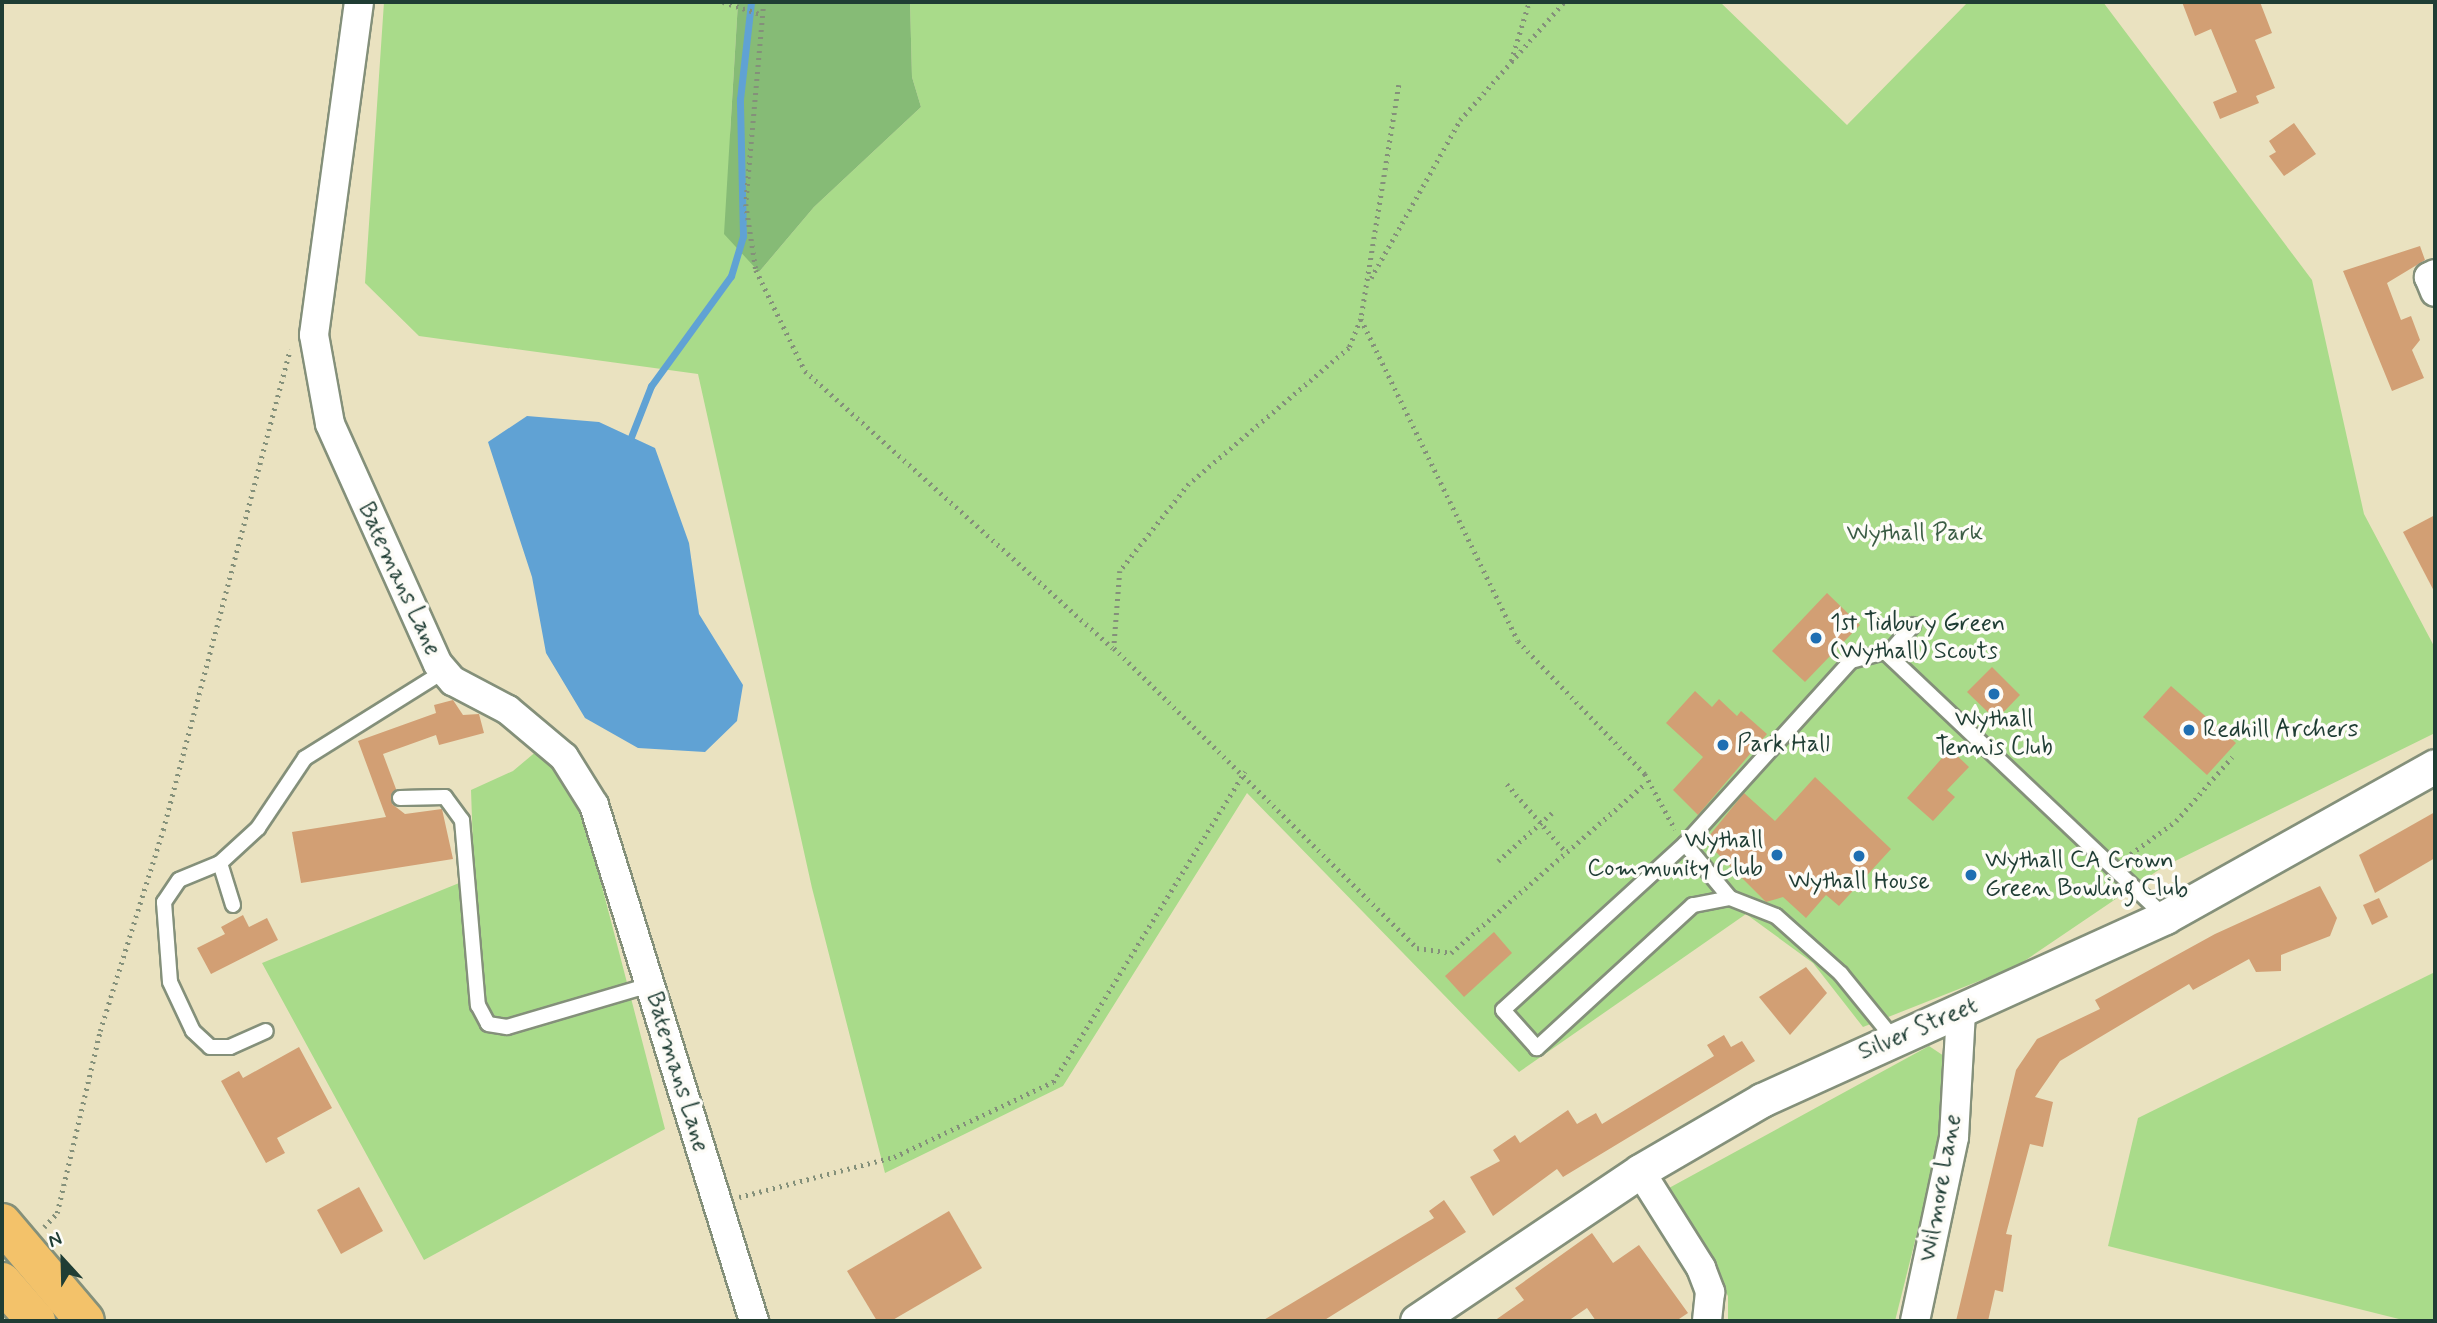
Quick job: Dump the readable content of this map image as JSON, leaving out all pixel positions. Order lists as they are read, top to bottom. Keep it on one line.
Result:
{"streets":{"street":["Batemans Lane","Silver Street","Wilmore Lane"]},"crossings":[["Silver Street","Wilmore Lane"]],"parks":["Wythall Park"],"places":["1st Tidbury Green (Wythall) Scouts","Wythall Tennis Club","Redhill Archers","Park Hall","Wythall Community Club","Wythall House","Wythall CA Crown Green Bowling Club"],"north":"top"}
